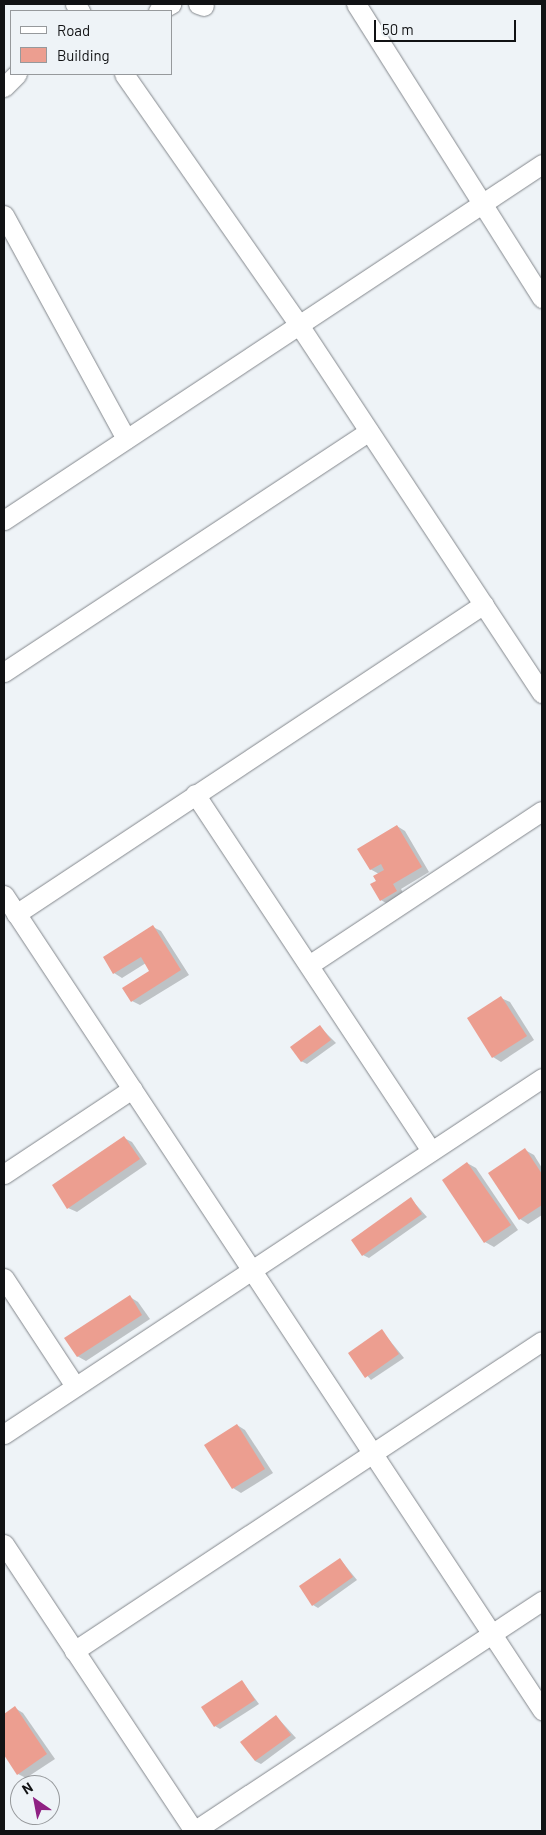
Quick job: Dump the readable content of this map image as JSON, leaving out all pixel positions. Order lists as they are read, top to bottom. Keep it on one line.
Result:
{"legend":["Road","Building"],"scale_bar":"50 m","north":"top left"}
